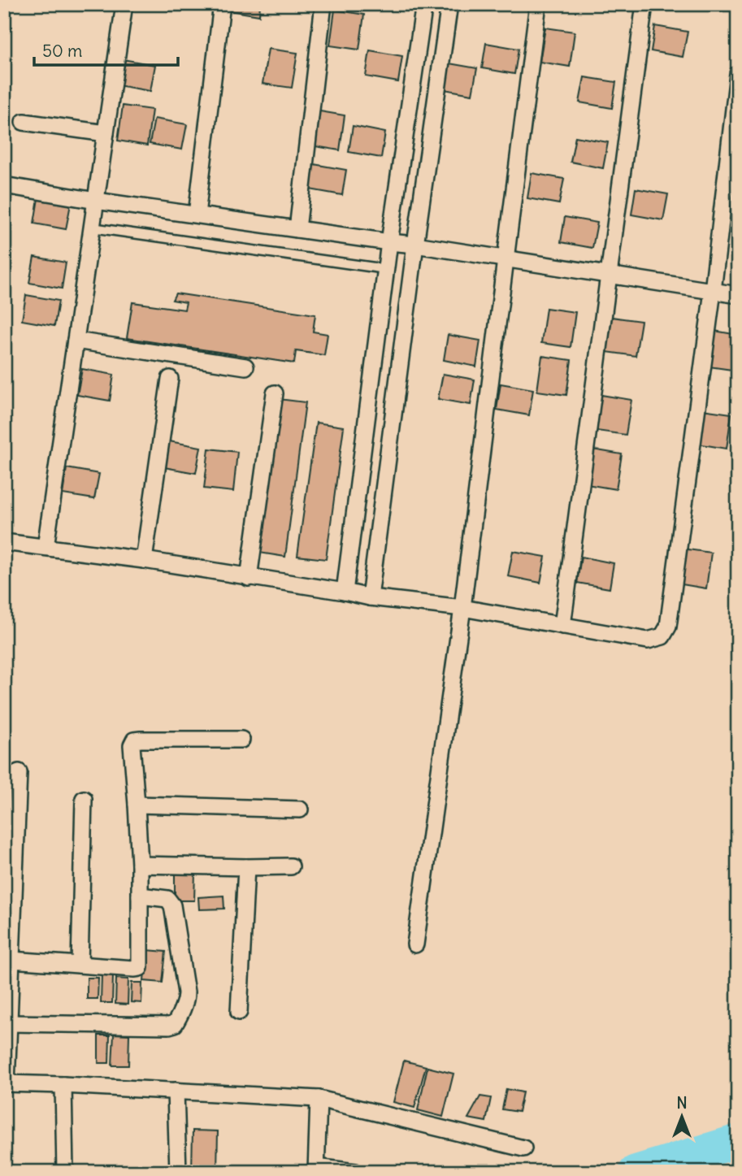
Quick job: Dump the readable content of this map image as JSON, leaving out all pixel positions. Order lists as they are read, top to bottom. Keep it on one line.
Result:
{"scale_bar":"50 m","north":"top"}
